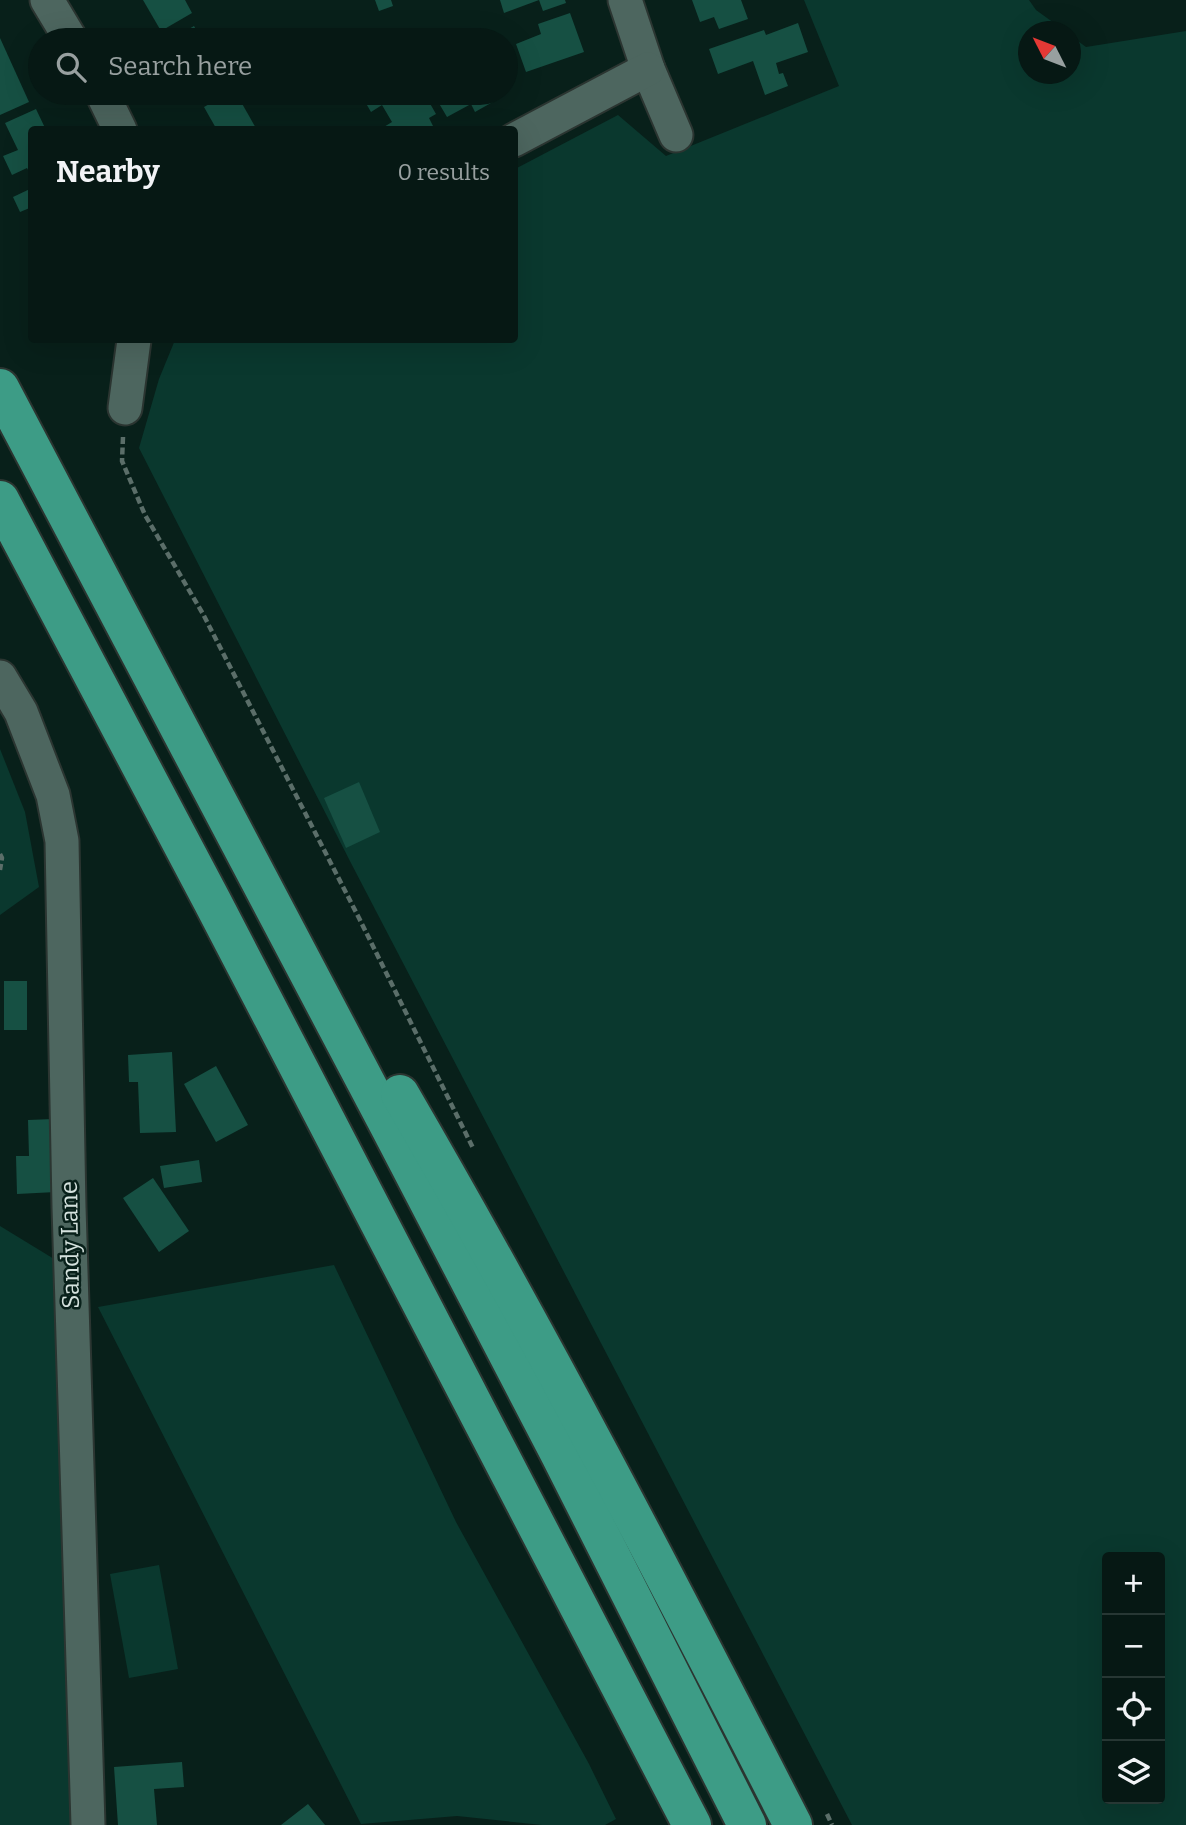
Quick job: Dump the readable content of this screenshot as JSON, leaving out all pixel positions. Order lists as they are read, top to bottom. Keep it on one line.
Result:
{"streets":{"street":["Sandy Lane"]},"north":"top left","page":{"search":"Search here","heading":["Nearby","0 results"],"map_buttons":["+","−"]}}
